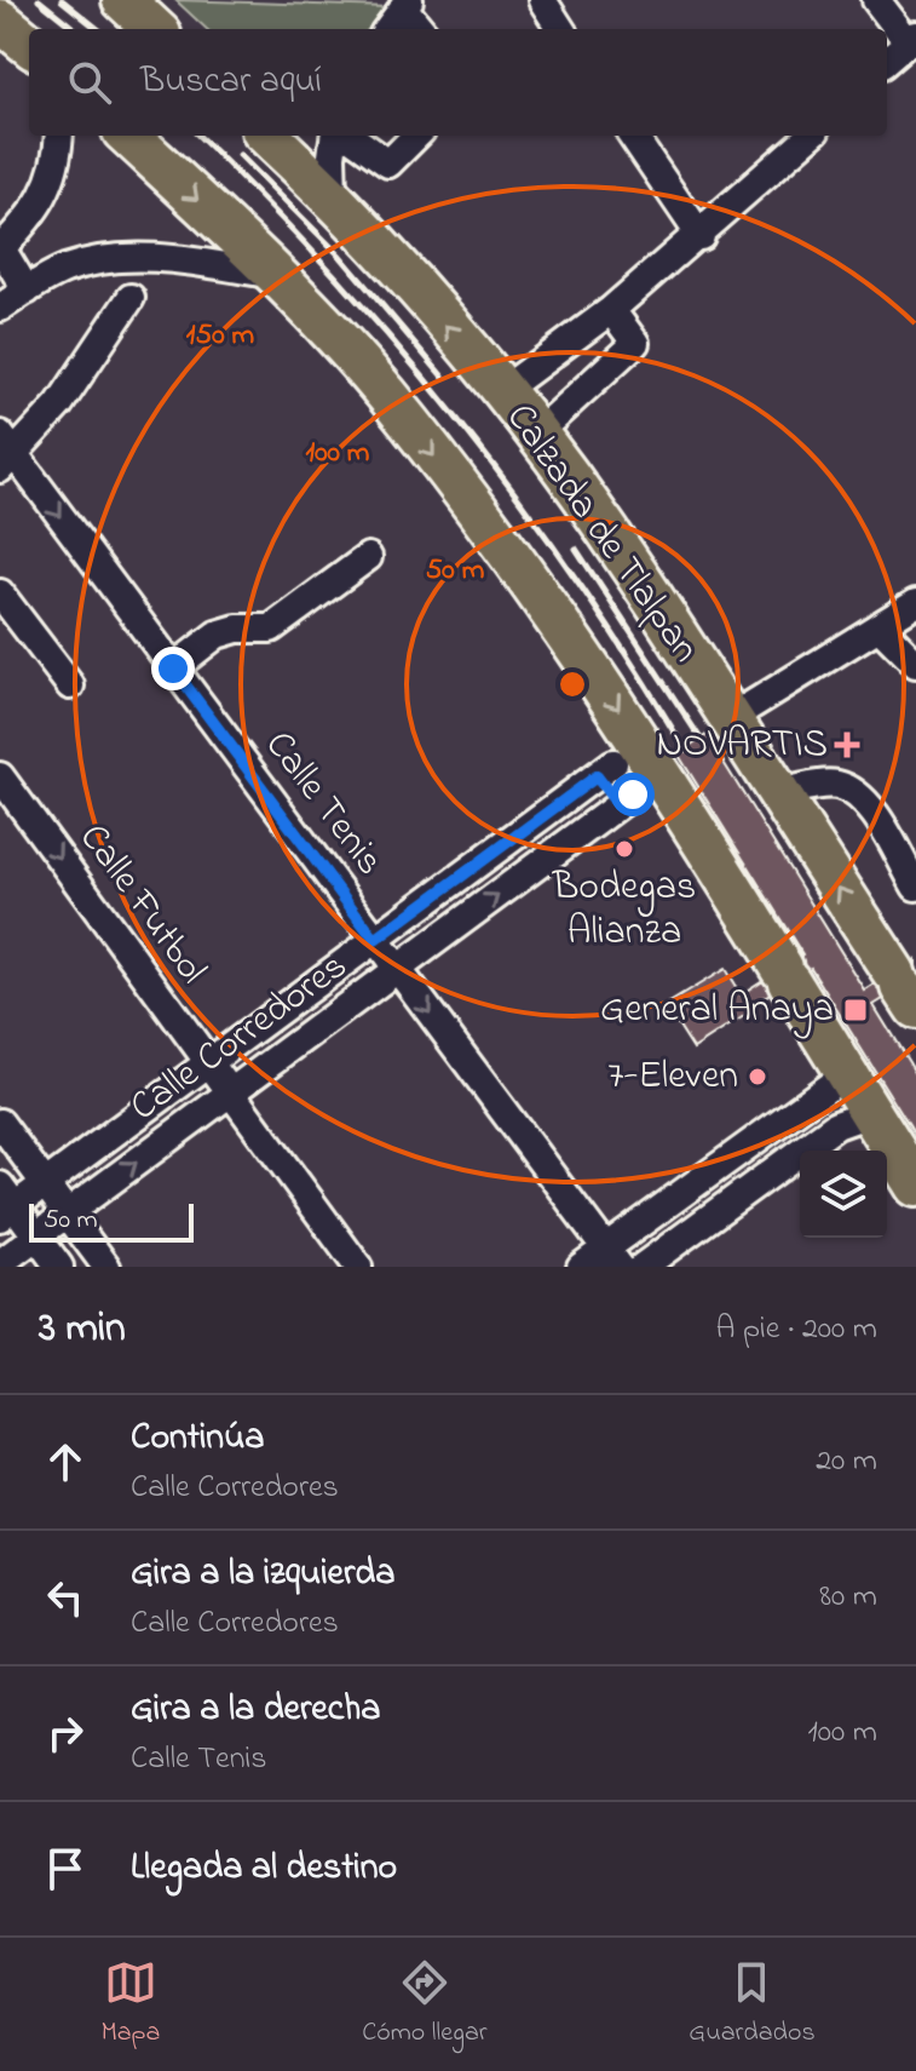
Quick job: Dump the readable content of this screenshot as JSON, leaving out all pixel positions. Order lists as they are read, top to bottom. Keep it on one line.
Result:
{"streets":{"highway":["Calzada de Tlalpan"],"street":["Calle Tenis","Calle Futbol","Calle Corredores"]},"crossings":[["Calle Tenis","Calle Corredores"],["Calle Futbol","Calle Corredores"]],"one_way":["Calle Tenis","Calle Futbol"],"places":{"health":["NOVARTIS"],"other":["Bodegas Alianza","7-Eleven"],"transit":["General Anaya"]},"scale_bar":"50 m","page":{"search":"Buscar aquí","scale":"50 m","heading":["3 min","A pie · 200 m"],"list":[["Continúa","Calle Corredores","20 m"],["Gira a la izquierda","Calle Corredores","80 m"],["Gira a la derecha","Calle Tenis","100 m"],"Llegada al destino"],"nav":["Mapa","Cómo llegar","Guardados"]},"rings":["150 m","100 m","50 m"]}
